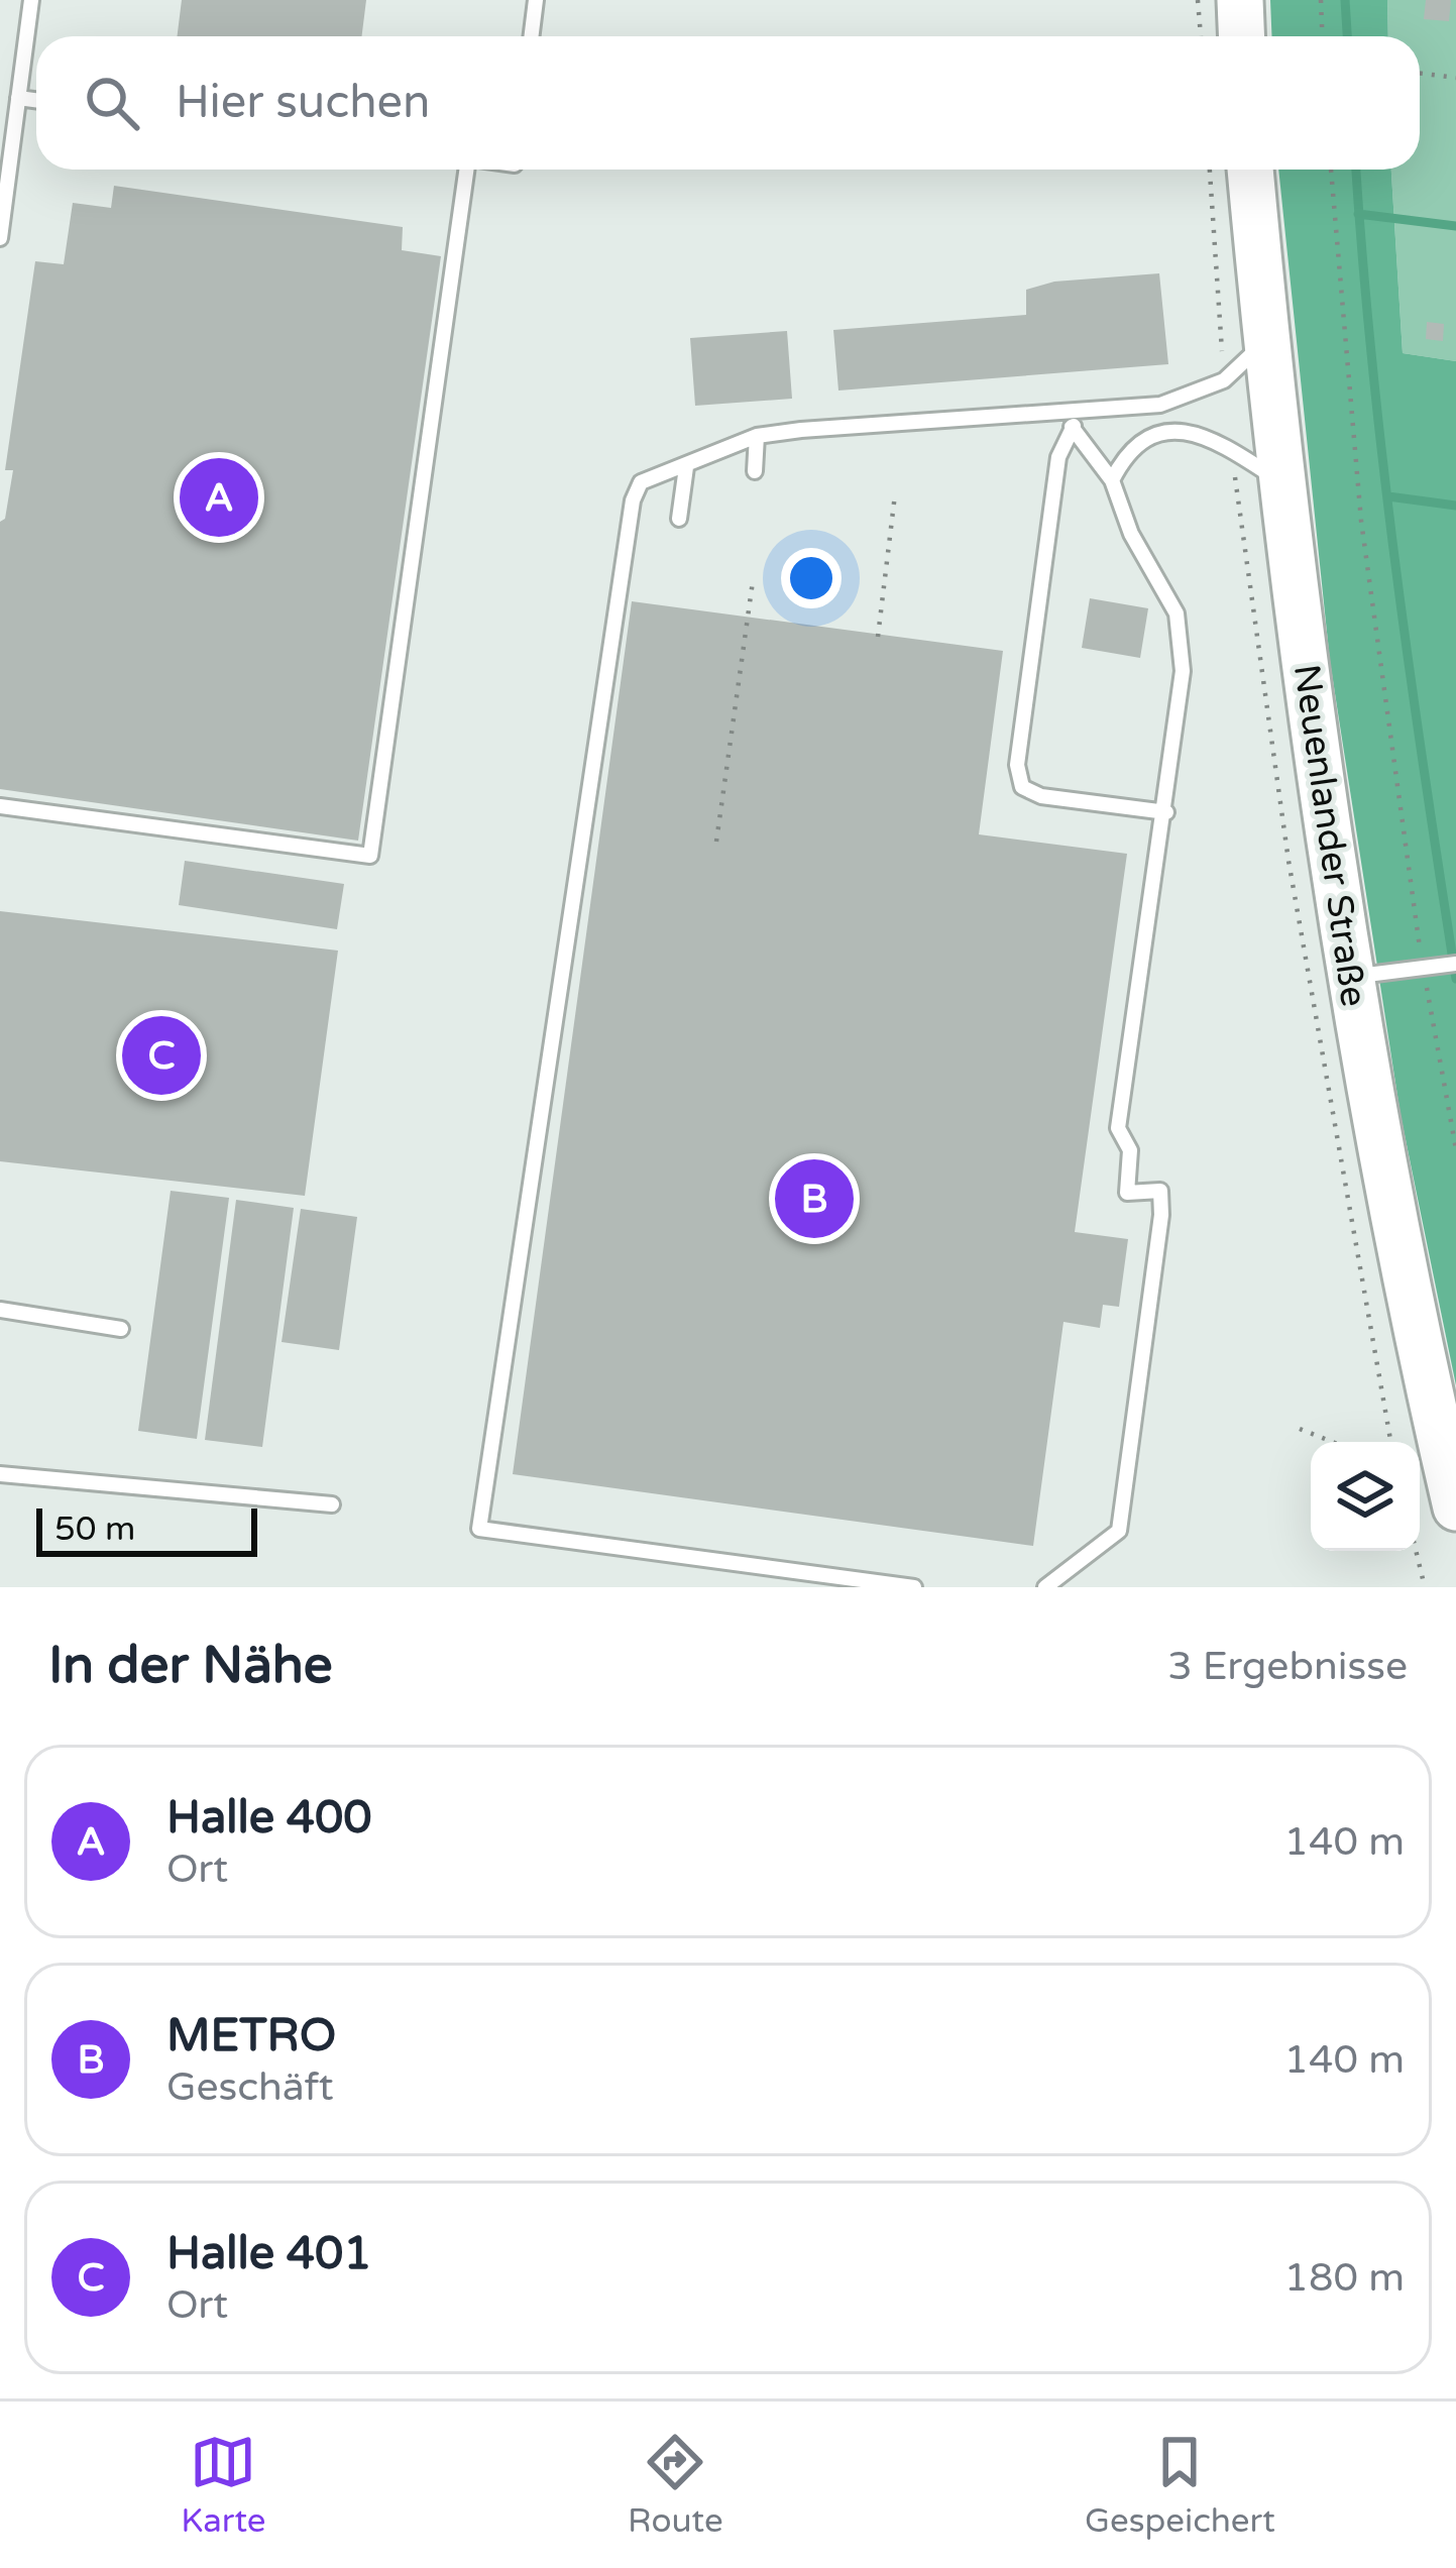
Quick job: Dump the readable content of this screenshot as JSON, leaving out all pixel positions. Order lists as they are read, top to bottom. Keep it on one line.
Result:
{"streets":{"main road":["Neuenlander Straße"]},"scale_bar":"50 m","page":{"search":"Hier suchen","pins":["A","C","B"],"scale":"50 m","heading":["In der Nähe","3 Ergebnisse"],"list":[{"mark":"A","name":"Halle 400","note":"Ort","value":"140 m"},{"mark":"B","name":"METRO","note":"Geschäft","value":"140 m"},{"mark":"C","name":"Halle 401","note":"Ort","value":"180 m"}],"nav":["Karte","Route","Gespeichert"]}}
